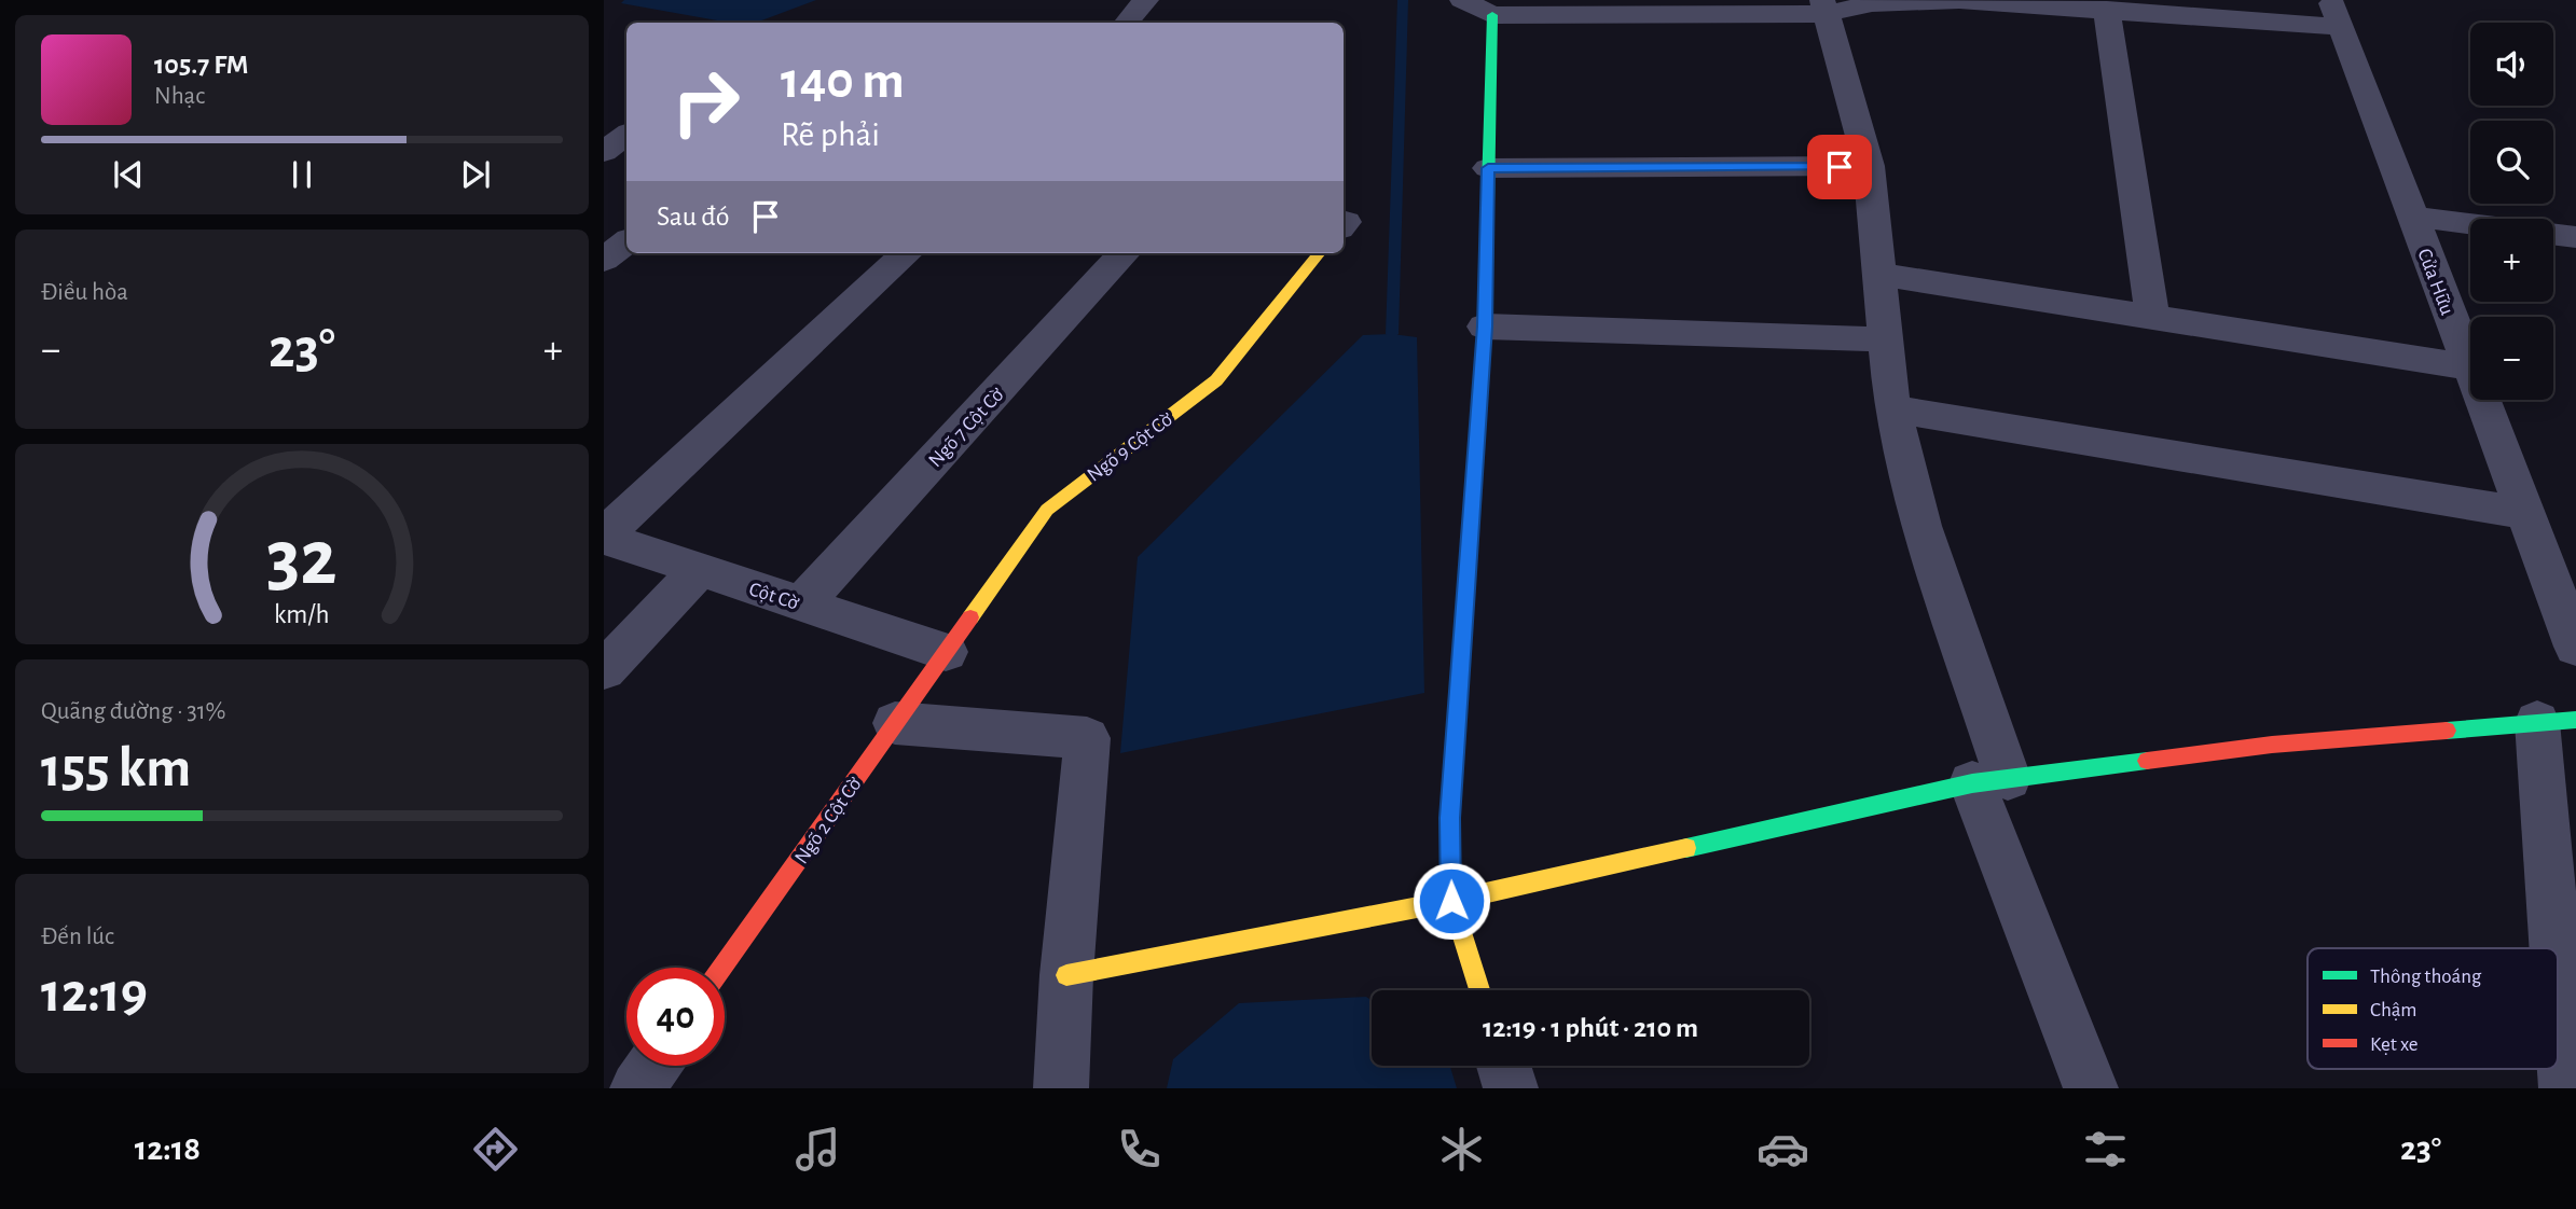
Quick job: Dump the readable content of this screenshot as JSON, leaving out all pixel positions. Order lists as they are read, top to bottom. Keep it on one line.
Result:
{"streets":{"street":["Cửa Hữu","Ngõ 7 Cột Cờ","Ngõ 9 Cột Cờ","Cột Cờ","Ngõ 2 Cột Cờ"]},"crossings":[["Ngõ 7 Cột Cờ","Cột Cờ"],["Ngõ 9 Cột Cờ","Cột Cờ"],["Ngõ 9 Cột Cờ","Ngõ 2 Cột Cờ"],["Cột Cờ","Ngõ 2 Cột Cờ"]],"legend":["Thông thoáng","Chậm","Kẹt xe"],"page":{"map_buttons":["+","−"],"turn":["140 m","Rẽ phải"],"song":["105.7 FM","Nhạc"],"then":"Sau đó","tile":["Điều hòa",["Quãng đường · 31%","155 km"],["Đến lúc","12:19"]],"heat":["−","23°","+"],"limit":"40","trip":"12:19 · 1 phút · 210 m","tabs":["12:18","23°"],"gauge":["32","km/h"]}}
